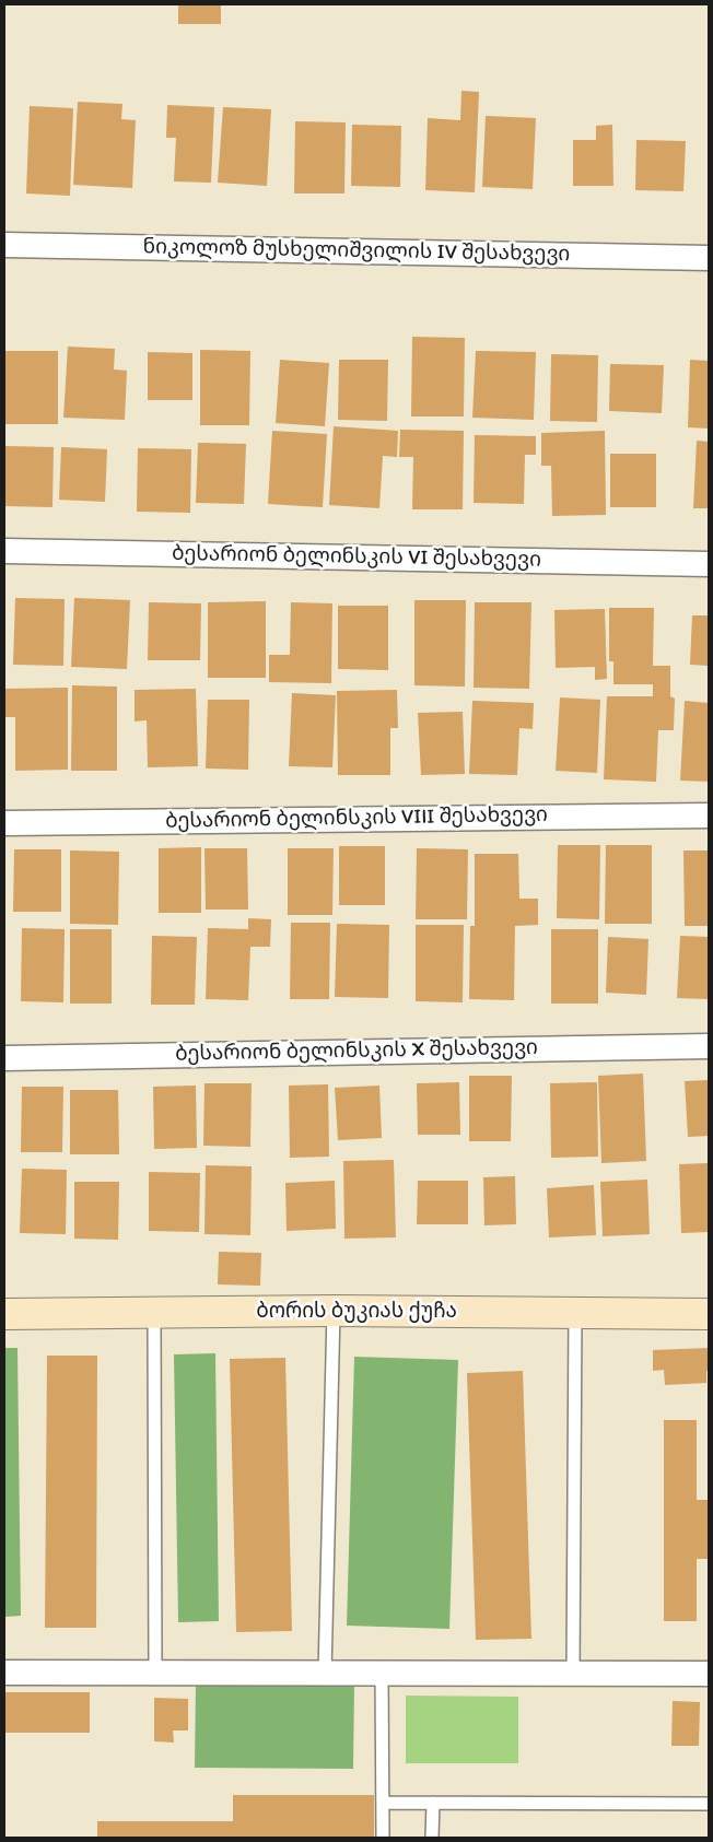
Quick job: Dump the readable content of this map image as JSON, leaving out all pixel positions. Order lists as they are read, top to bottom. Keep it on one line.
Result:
{"streets":{"street":["ნიკოლოზ მუსხელიშვილის IV შესახვევი","ბესარიონ ბელინსკის VI შესახვევი","ბესარიონ ბელინსკის VIII შესახვევი","ბესარიონ ბელინსკის X შესახვევი","ბორის ბუკიას ქუჩა"]}}
